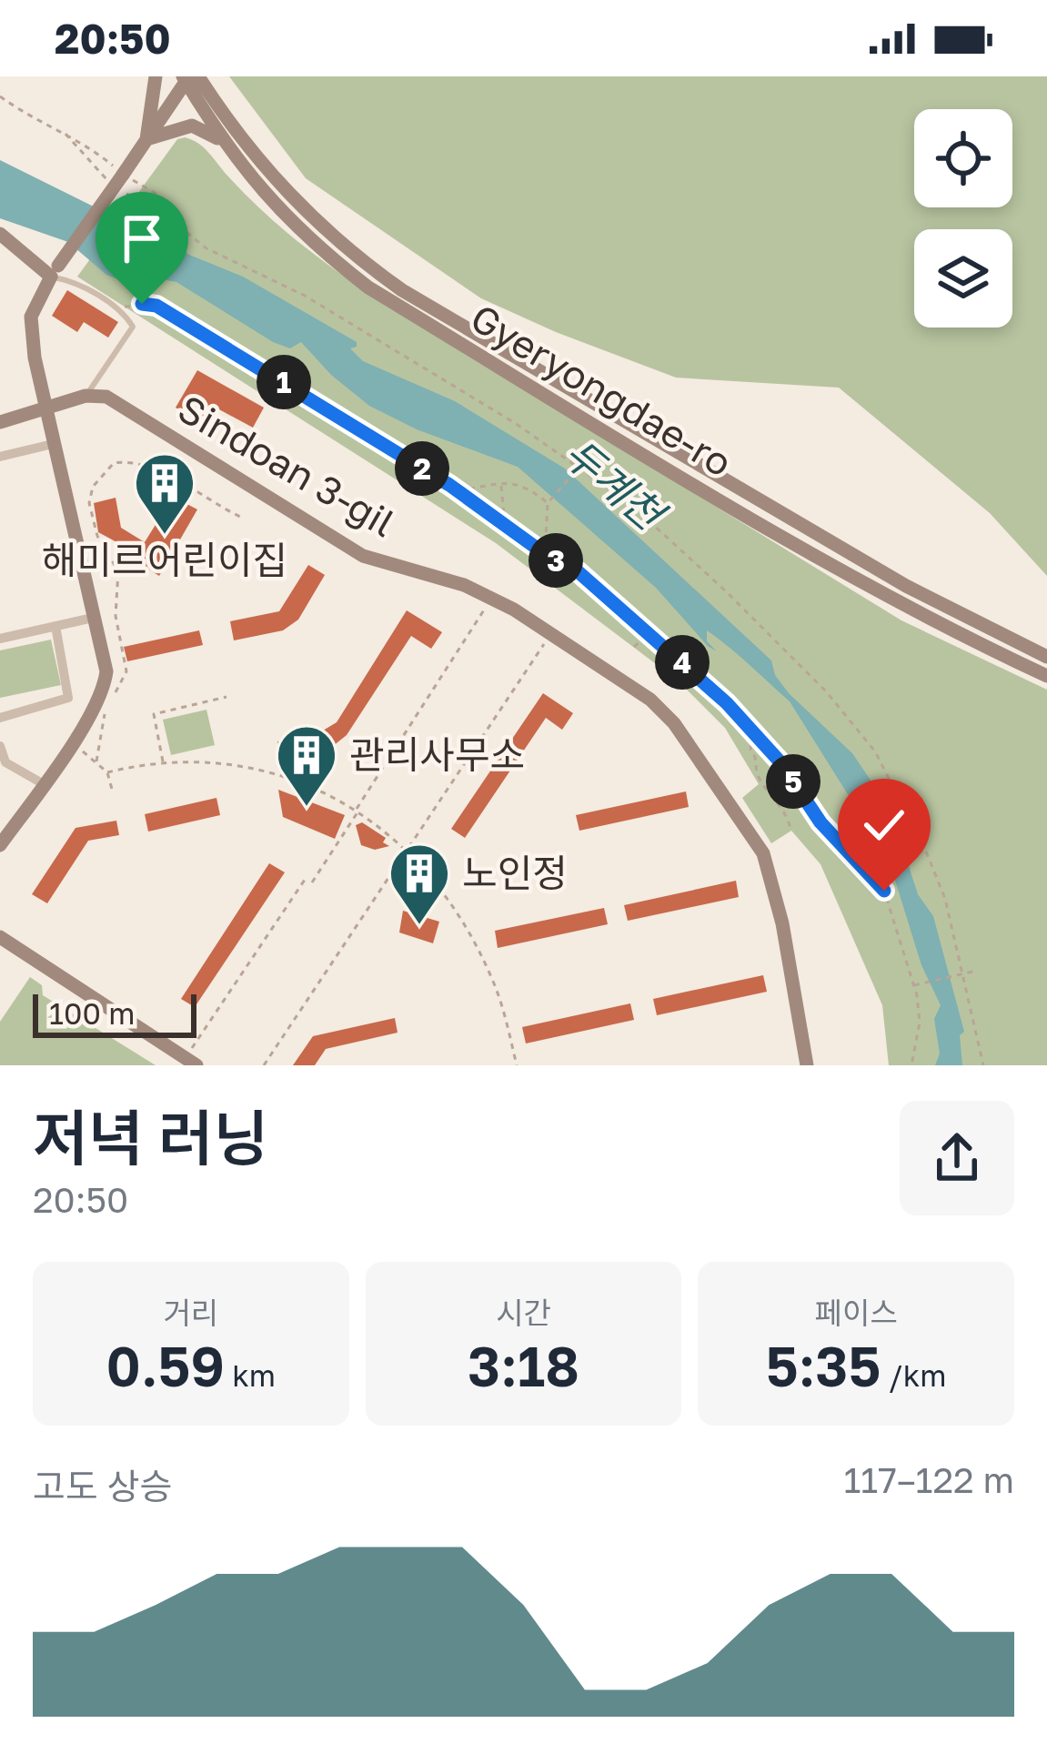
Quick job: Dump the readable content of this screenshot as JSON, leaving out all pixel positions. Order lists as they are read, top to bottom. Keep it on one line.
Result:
{"streets":{"street":["Gyeryongdae-ro","Sindoan 3-gil"]},"water":["두계천"],"places":{"building":["해미르어린이집","관리사무소","노인정"]},"scale_bar":"100 m","page":{"status":"20:50","pins":["1","2","3","4","5"],"scale":"100 m","heading":["저녁 러닝","20:50"],"stats":[["거리","0.59 km"],["시간","3:18"],["페이스","5:35 /km"]],"chart":["고도 상승","117–122 m"]}}
